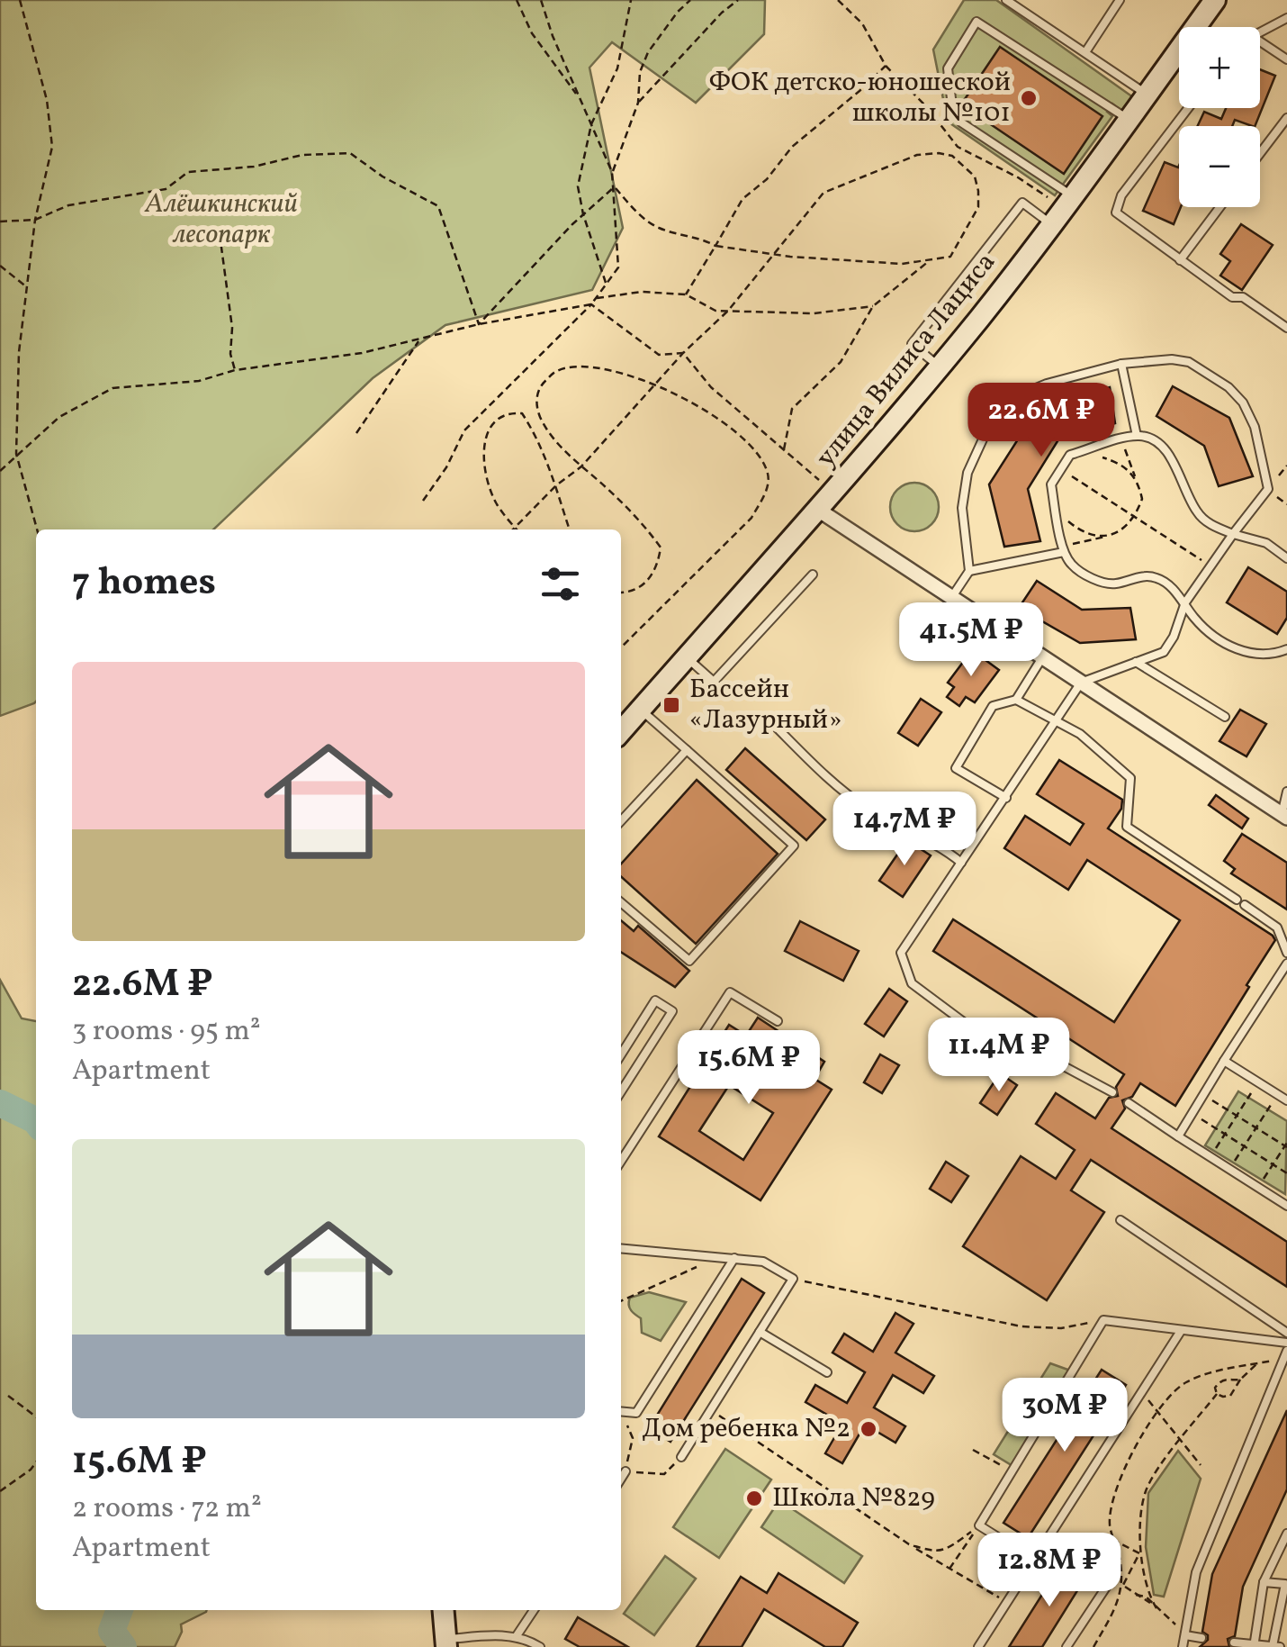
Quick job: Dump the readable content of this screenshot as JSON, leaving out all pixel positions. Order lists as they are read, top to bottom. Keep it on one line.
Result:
{"streets":{"street":["улица Вилиса Лациса"]},"parks":["Алёшкинский лесопарк"],"places":{"other":["ФОК детско-юношеской школы №101","Дом ребенка №2","Школа №829"],"transit":["Бассейн «Лазурный»"]},"page":{"map_buttons":["+","−"],"price":["22.6M ₽","41.5M ₽","14.7M ₽","11.4M ₽","15.6M ₽","30M ₽","12.8M ₽"],"heading":"7 homes","list":[{"name":"22.6M ₽","note":"3 rooms · 95 m² · Apartment"},{"name":"15.6M ₽","note":"2 rooms · 72 m² · Apartment"}]}}
